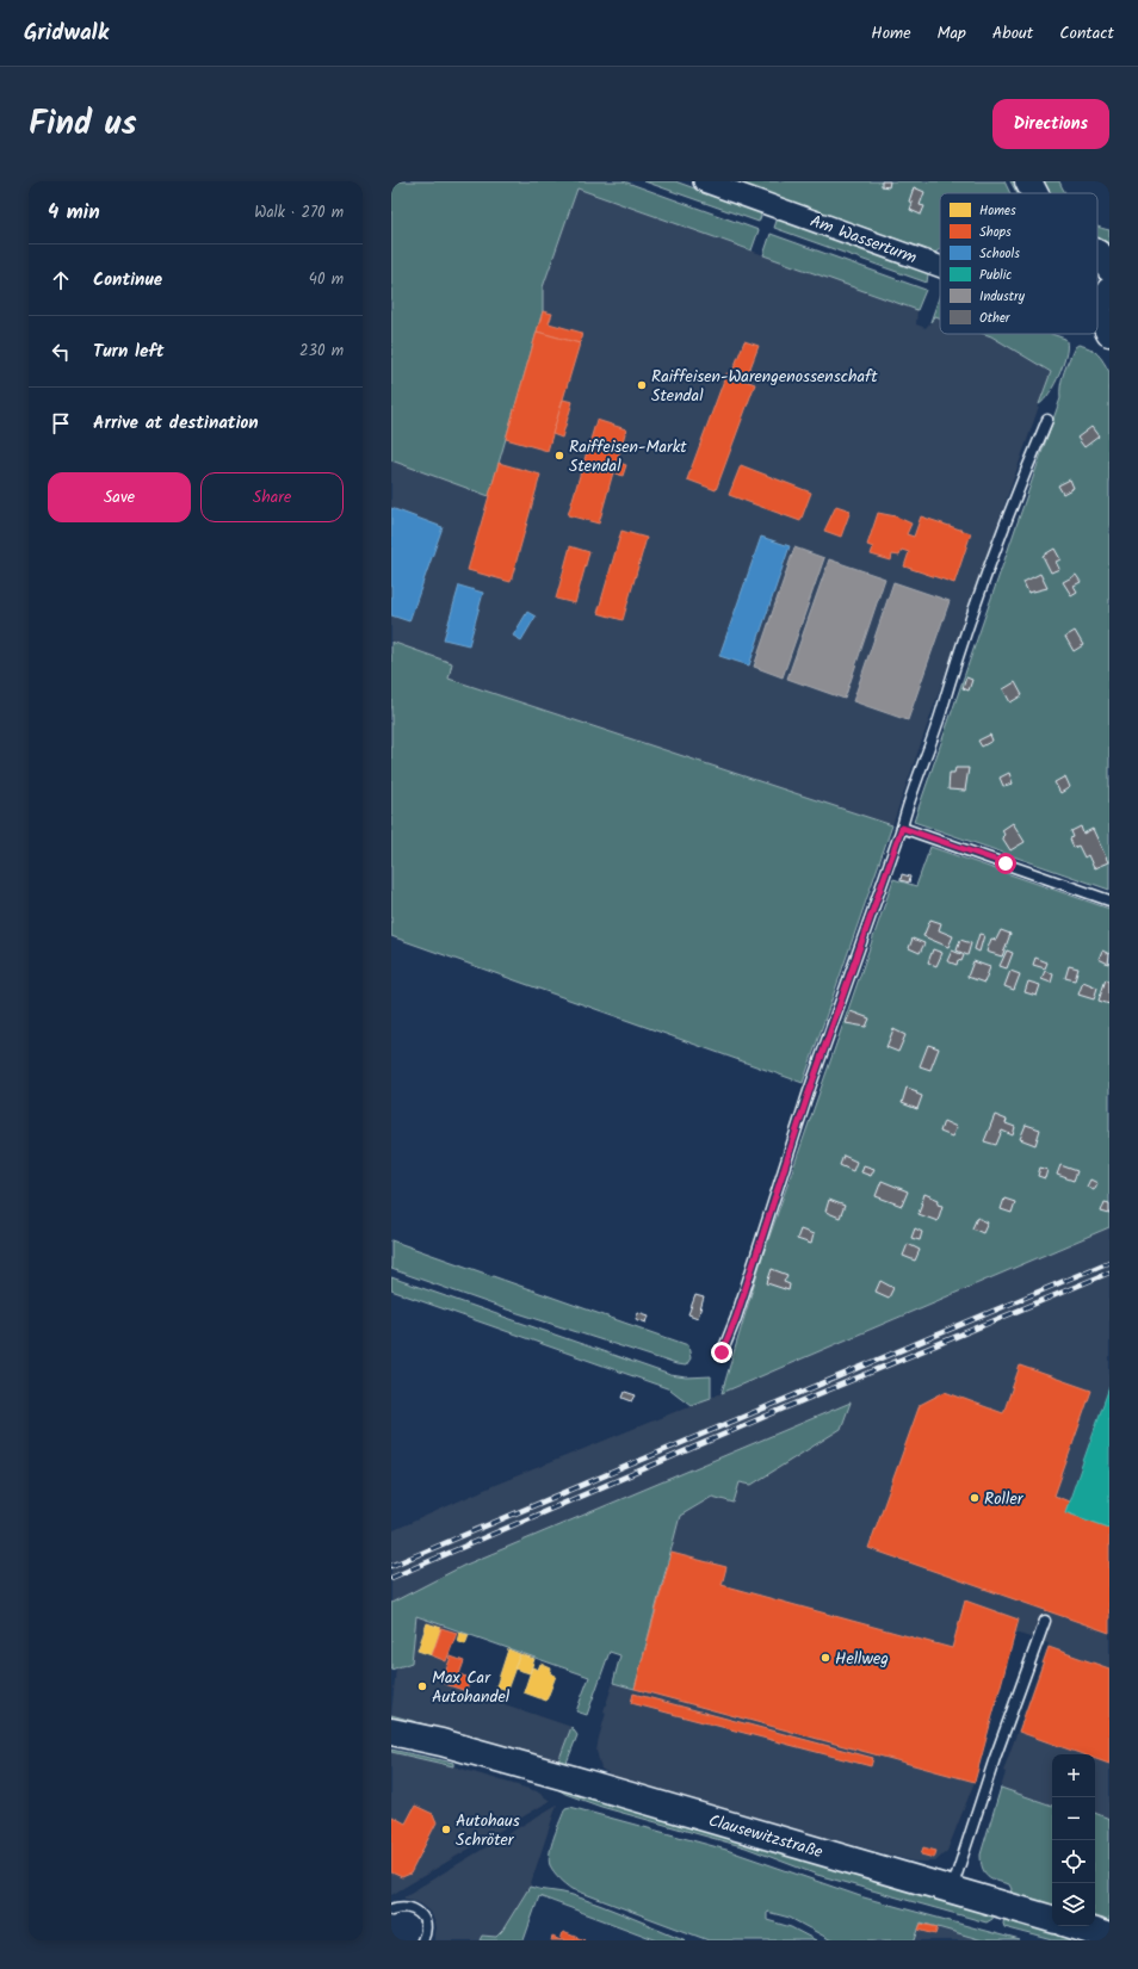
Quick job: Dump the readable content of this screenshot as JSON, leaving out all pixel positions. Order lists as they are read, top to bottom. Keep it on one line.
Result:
{"streets":{"street":["Am Wasserturm","Clausewitzstraße"]},"places":["Raiffeisen-Warengenossenschaft Stendal","Raiffeisen-Markt Stendal","Roller","Hellweg","Max Car Autohandel","Autohaus Schröter"],"legend":["Homes","Shops","Schools","Public","Industry","Other"],"page":{"header":"Gridwalk","nav":["Home","Map","About","Contact"],"title":"Find us","buttons":["Directions",["Save","Share"]],"heading":["4 min","Walk · 270 m"],"list":[["Continue","40 m"],["Turn left","230 m"],"Arrive at destination"],"map_buttons":["+","−"]}}
